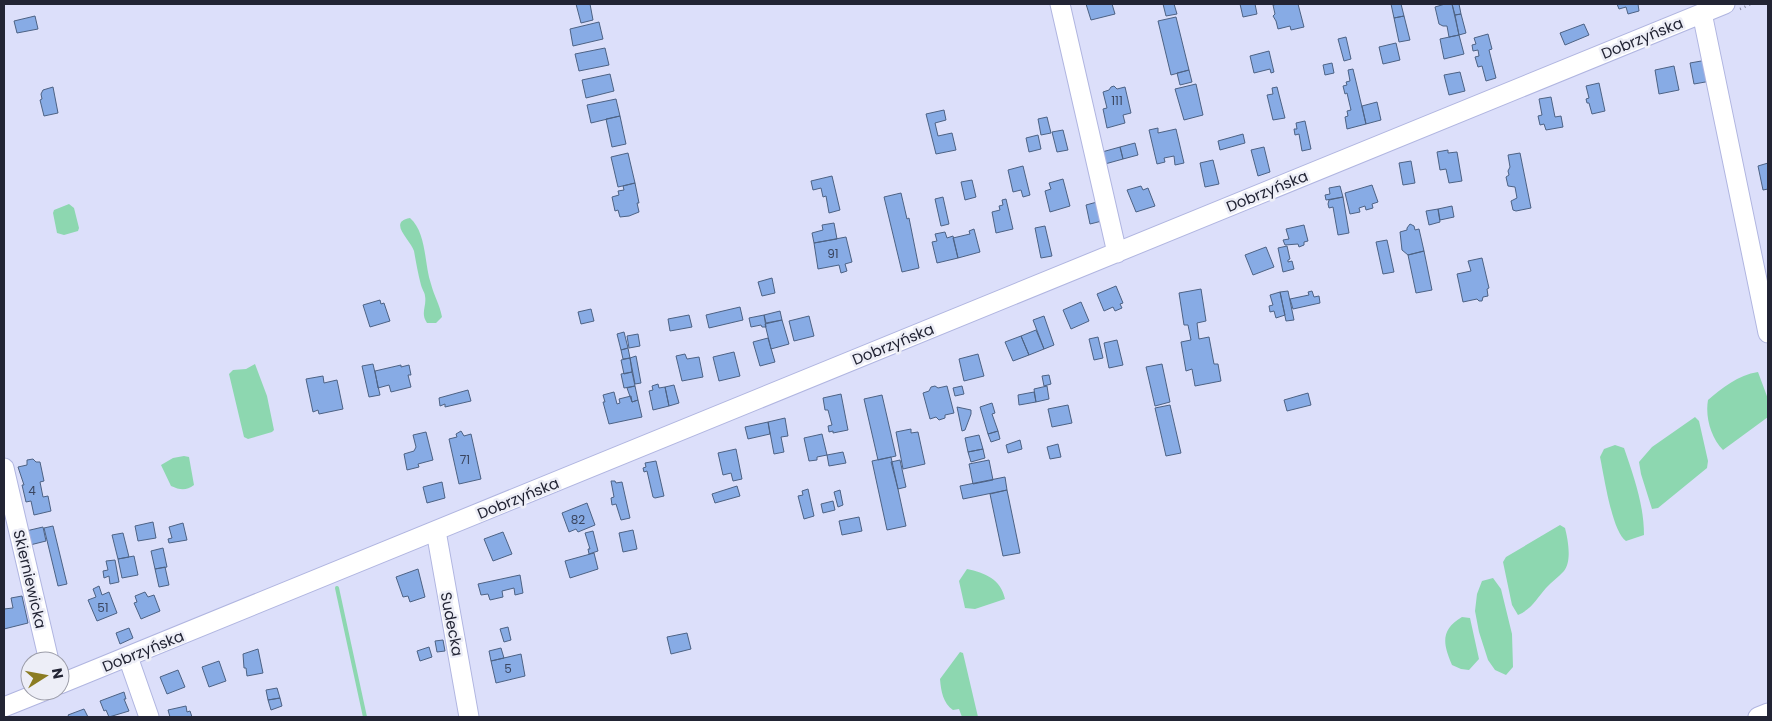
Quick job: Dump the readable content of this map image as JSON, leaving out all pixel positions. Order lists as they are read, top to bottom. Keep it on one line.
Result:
{"streets":{"street":["Dobrzyńska","Skierniewicka","Sudecka"]},"crossings":[["Dobrzyńska","Sudecka"]],"house_numbers":["111","91","71","4","82","51","5"],"north":"right"}
